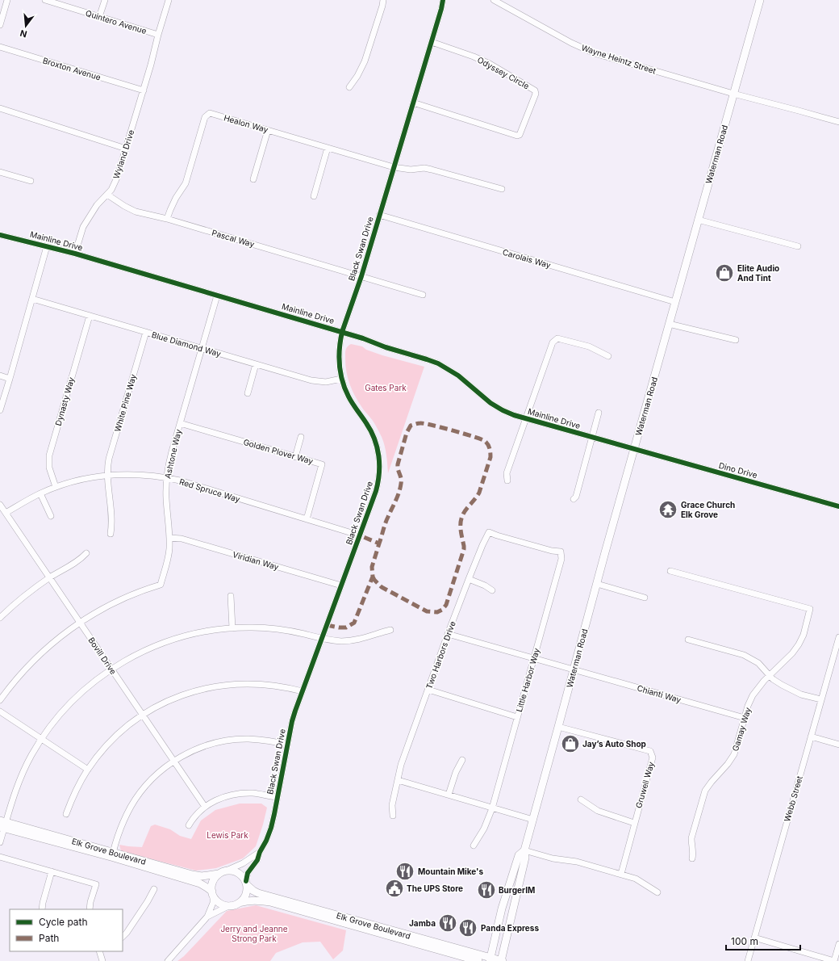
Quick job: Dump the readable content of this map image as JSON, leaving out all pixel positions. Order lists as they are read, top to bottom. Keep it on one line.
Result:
{"streets":{"main road":["Waterman Road","Elk Grove Boulevard"],"street":["Quintero Avenue","Wayne Heintz Street","Broxton Avenue","Odyssey Circle","Healon Way","Wyland Drive","Pascal Way","Mainline Drive","Black Swan Drive","Carolais Way","Blue Diamond Way","Dynasty Way","White Pine Way","Golden Plover Way","Ashtone Way","Dino Drive","Red Spruce Way","Viridian Way","Two Harbors Drive","Bovill Drive","Little Harbor Way","Chianti Way","Gamay Way","Gruwell Way","Webb Street"]},"crossings":[["Quintero Avenue","Wyland Drive"],["Wayne Heintz Street","Waterman Road"],["Broxton Avenue","Wyland Drive"],["Odyssey Circle","Black Swan Drive"],["Healon Way","Pascal Way"],["Healon Way","Black Swan Drive"],["Wyland Drive","Pascal Way"],["Wyland Drive","Mainline Drive"],["Waterman Road","Mainline Drive"],["Waterman Road","Carolais Way"],["Waterman Road","Dino Drive"],["Waterman Road","Chianti Way"],["Waterman Road","Gruwell Way"],["Waterman Road","Elk Grove Boulevard"],["Pascal Way","Black Swan Drive"],["Mainline Drive","Black Swan Drive"],["Mainline Drive","Ashtone Way"],["Mainline Drive","Dino Drive"],["Black Swan Drive","Carolais Way"],["Black Swan Drive","Blue Diamond Way"],["Black Swan Drive","Red Spruce Way"],["Black Swan Drive","Viridian Way"],["Black Swan Drive","Elk Grove Boulevard"],["Blue Diamond Way","Dynasty Way"],["Blue Diamond Way","White Pine Way"],["Blue Diamond Way","Ashtone Way"],["Dynasty Way","Red Spruce Way"],["White Pine Way","Red Spruce Way"],["Golden Plover Way","Ashtone Way"],["Golden Plover Way","Red Spruce Way"],["Ashtone Way","Red Spruce Way"],["Ashtone Way","Viridian Way"],["Ashtone Way","Bovill Drive"],["Red Spruce Way","Bovill Drive"],["Two Harbors Drive","Little Harbor Way"],["Two Harbors Drive","Chianti Way"],["Little Harbor Way","Chianti Way"],["Chianti Way","Gamay Way"]],"parks":["Gates Park","Lewis Park","Jerry and Jeanne Strong Park"],"places":{"shop":["Elite Audio And Tint","Jay’s Auto Shop"],"temple":["Grace Church Elk Grove"],"restaurant":["Mountain Mike's","BurgerIM","Jamba","Panda Express"],"public building":["The UPS Store"]},"legend":["Cycle path","Path"],"scale_bar":"100 m","north":"bottom"}
